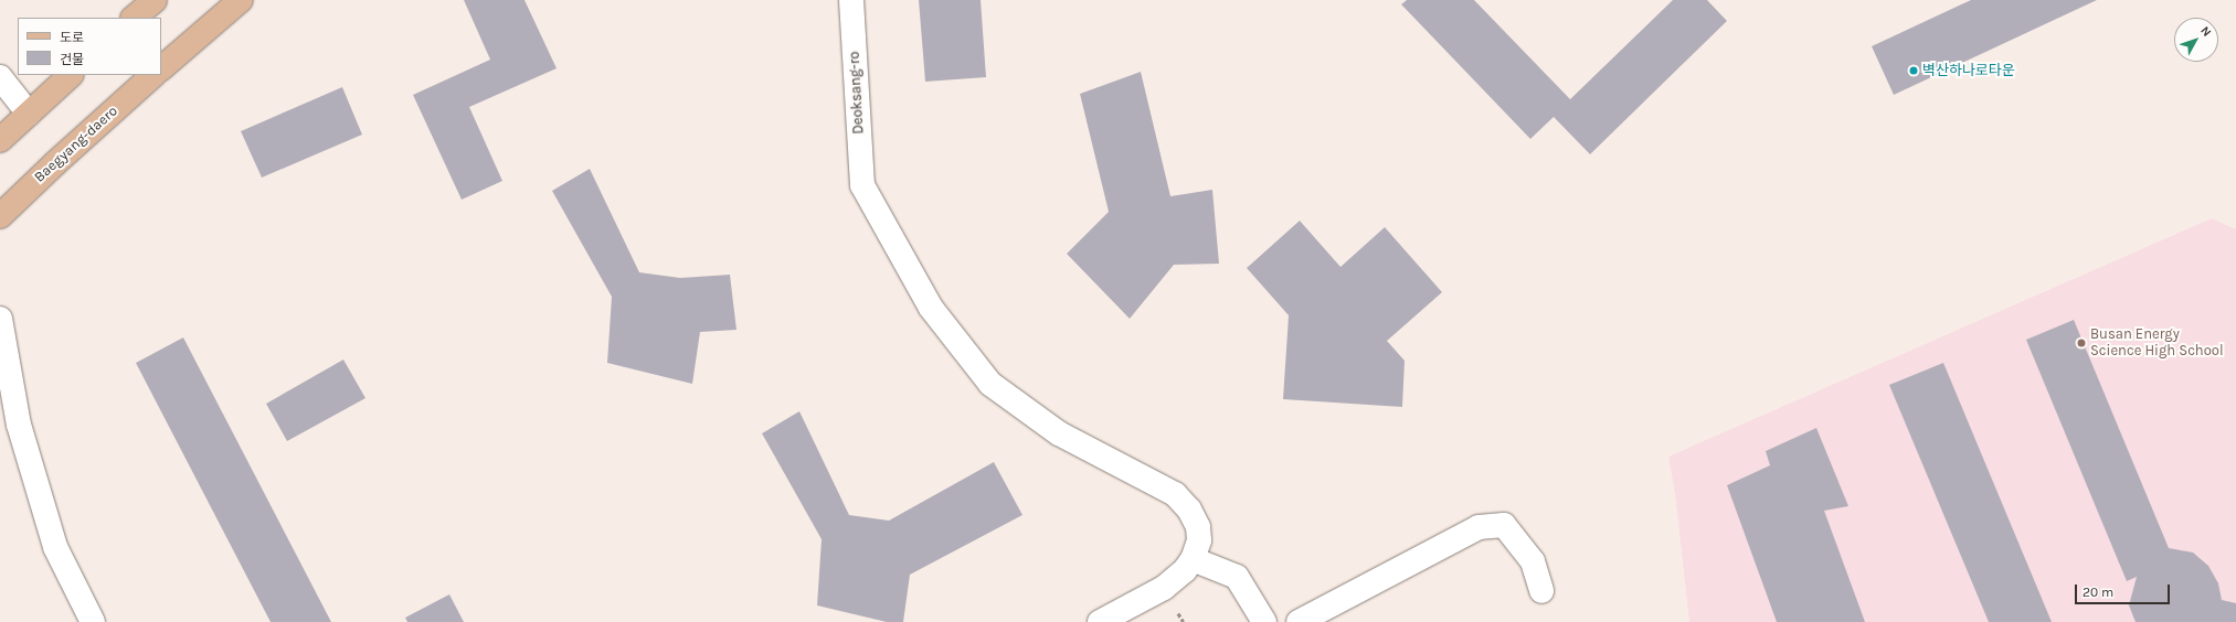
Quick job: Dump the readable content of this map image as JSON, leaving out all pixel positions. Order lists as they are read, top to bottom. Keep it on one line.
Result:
{"streets":{"main road":["Baegyang-daero"],"street":["Deoksang-ro"]},"places":["벽산하나로타운","Busan Energy Science High School"],"legend":["도로","건물"],"scale_bar":"20 m","north":"top right"}
